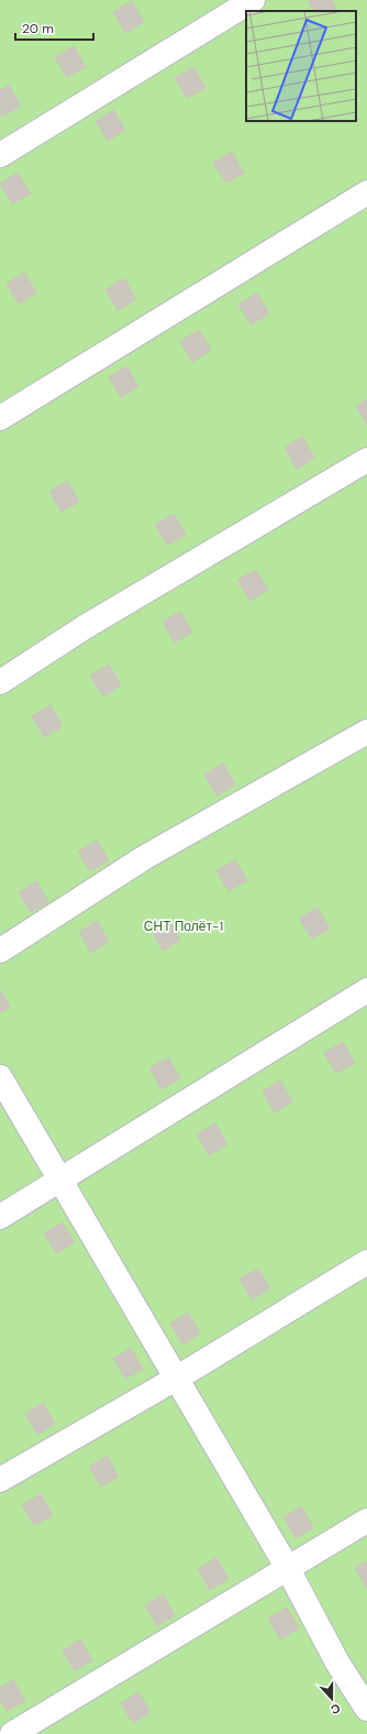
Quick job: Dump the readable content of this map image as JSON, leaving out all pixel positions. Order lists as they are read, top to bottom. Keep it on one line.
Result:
{"parks":["СНТ Полёт-1"],"scale_bar":"20 m","north":"bottom"}
